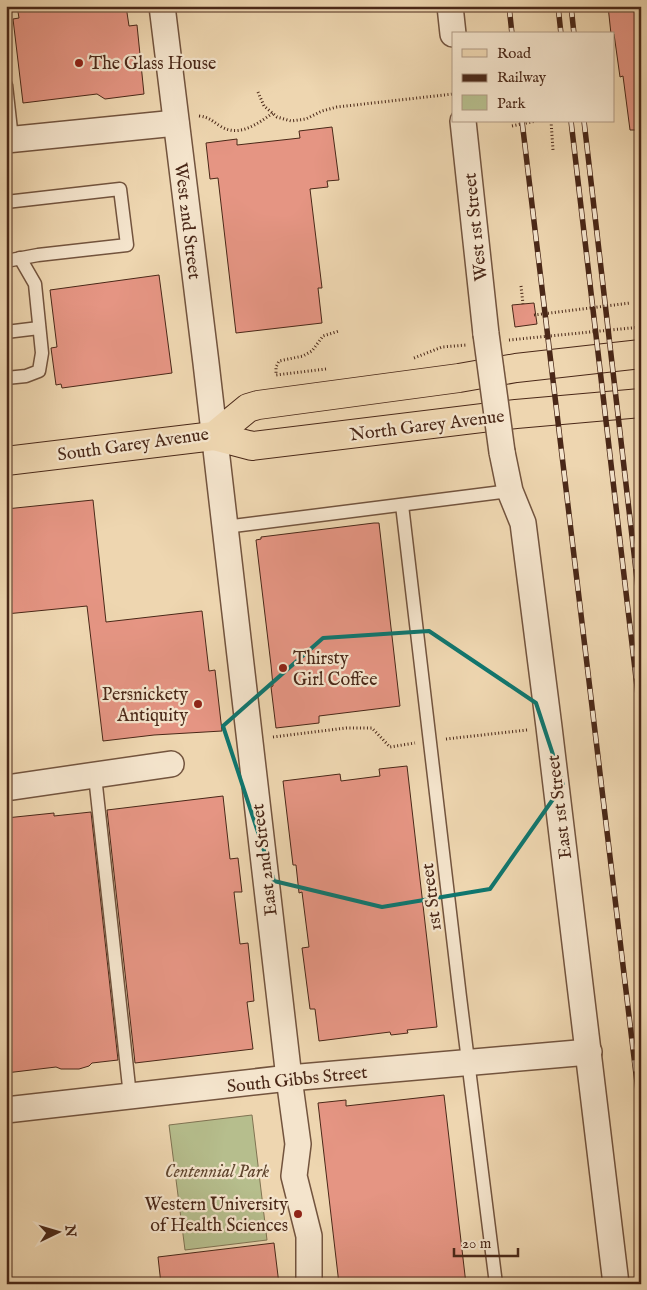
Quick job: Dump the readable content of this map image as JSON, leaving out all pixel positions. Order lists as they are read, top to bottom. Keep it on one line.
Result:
{"streets":{"main road":["North Garey Avenue","South Garey Avenue"],"street":["West 2nd Street","West 1st Street","East 1st Street","East 2nd Street","South Gibbs Street"],"lane":["1st Street"]},"crossings":[["West 2nd Street","North Garey Avenue"],["West 2nd Street","South Garey Avenue"],["West 2nd Street","East 2nd Street"],["West 1st Street","East 1st Street"],["North Garey Avenue","South Garey Avenue"],["North Garey Avenue","East 2nd Street"],["South Garey Avenue","East 2nd Street"],["East 1st Street","South Gibbs Street"],["East 2nd Street","South Gibbs Street"],["1st Street","South Gibbs Street"]],"parks":["Centennial Park"],"places":["The Glass House","Thirsty Girl Coffee","Persnickety Antiquity","Western University of Health Sciences"],"legend":["Road","Railway","Park"],"scale_bar":"20 m","north":"right"}
